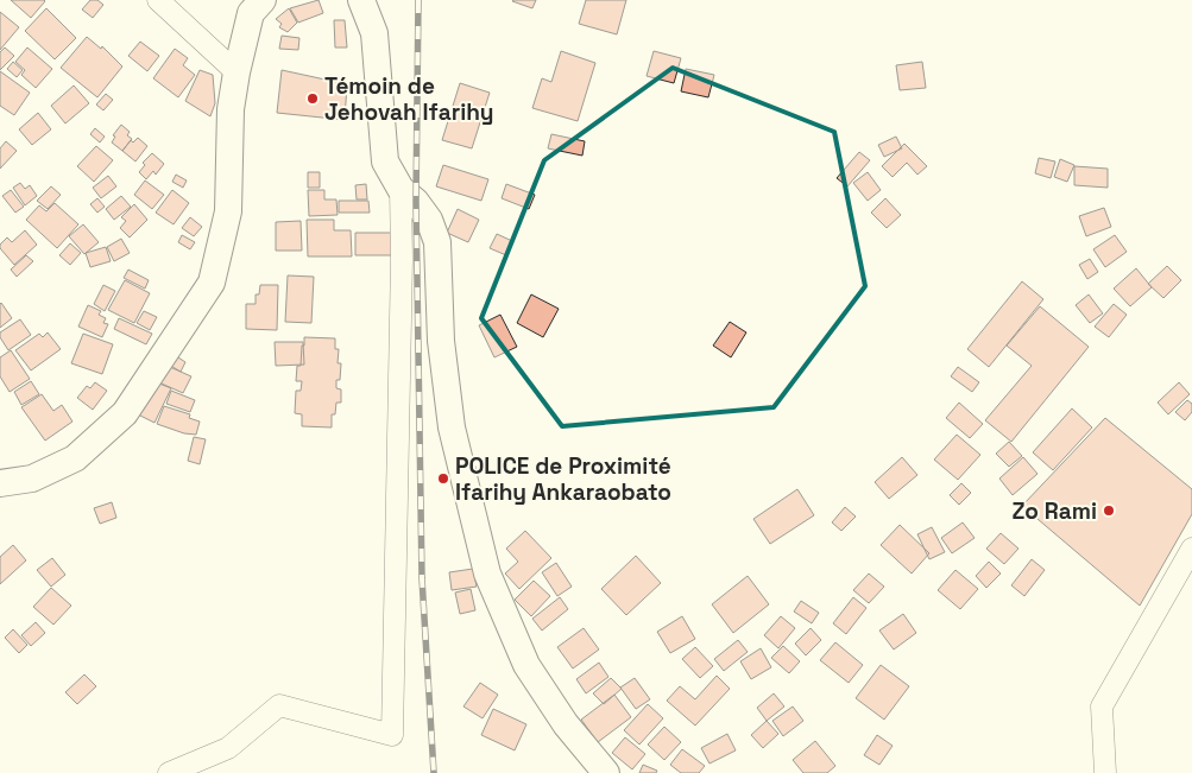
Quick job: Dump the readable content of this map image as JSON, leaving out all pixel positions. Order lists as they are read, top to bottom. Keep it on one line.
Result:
{"places":["Témoin de Jehovah Ifarihy","POLICE de Proximité Ifarihy Ankaraobato","Zo Rami"]}
